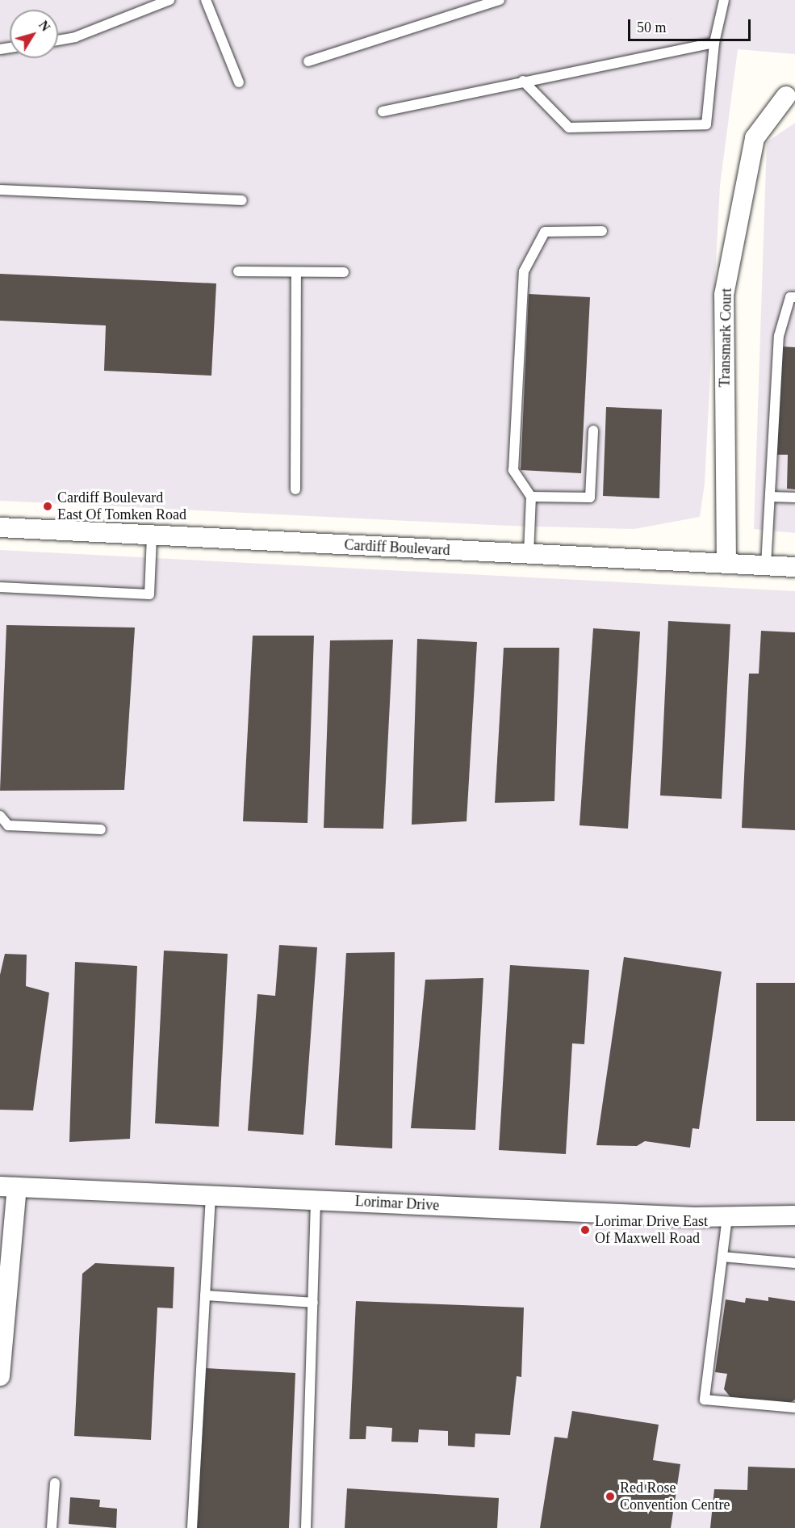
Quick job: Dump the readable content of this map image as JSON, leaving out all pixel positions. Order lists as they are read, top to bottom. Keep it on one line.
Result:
{"streets":{"street":["Transmark Court","Cardiff Boulevard","Lorimar Drive"]},"crossings":[["Transmark Court","Cardiff Boulevard"]],"places":["Cardiff Boulevard East Of Tomken Road","Lorimar Drive East Of Maxwell Road","Red Rose Convention Centre"],"scale_bar":"50 m","north":"top right"}
